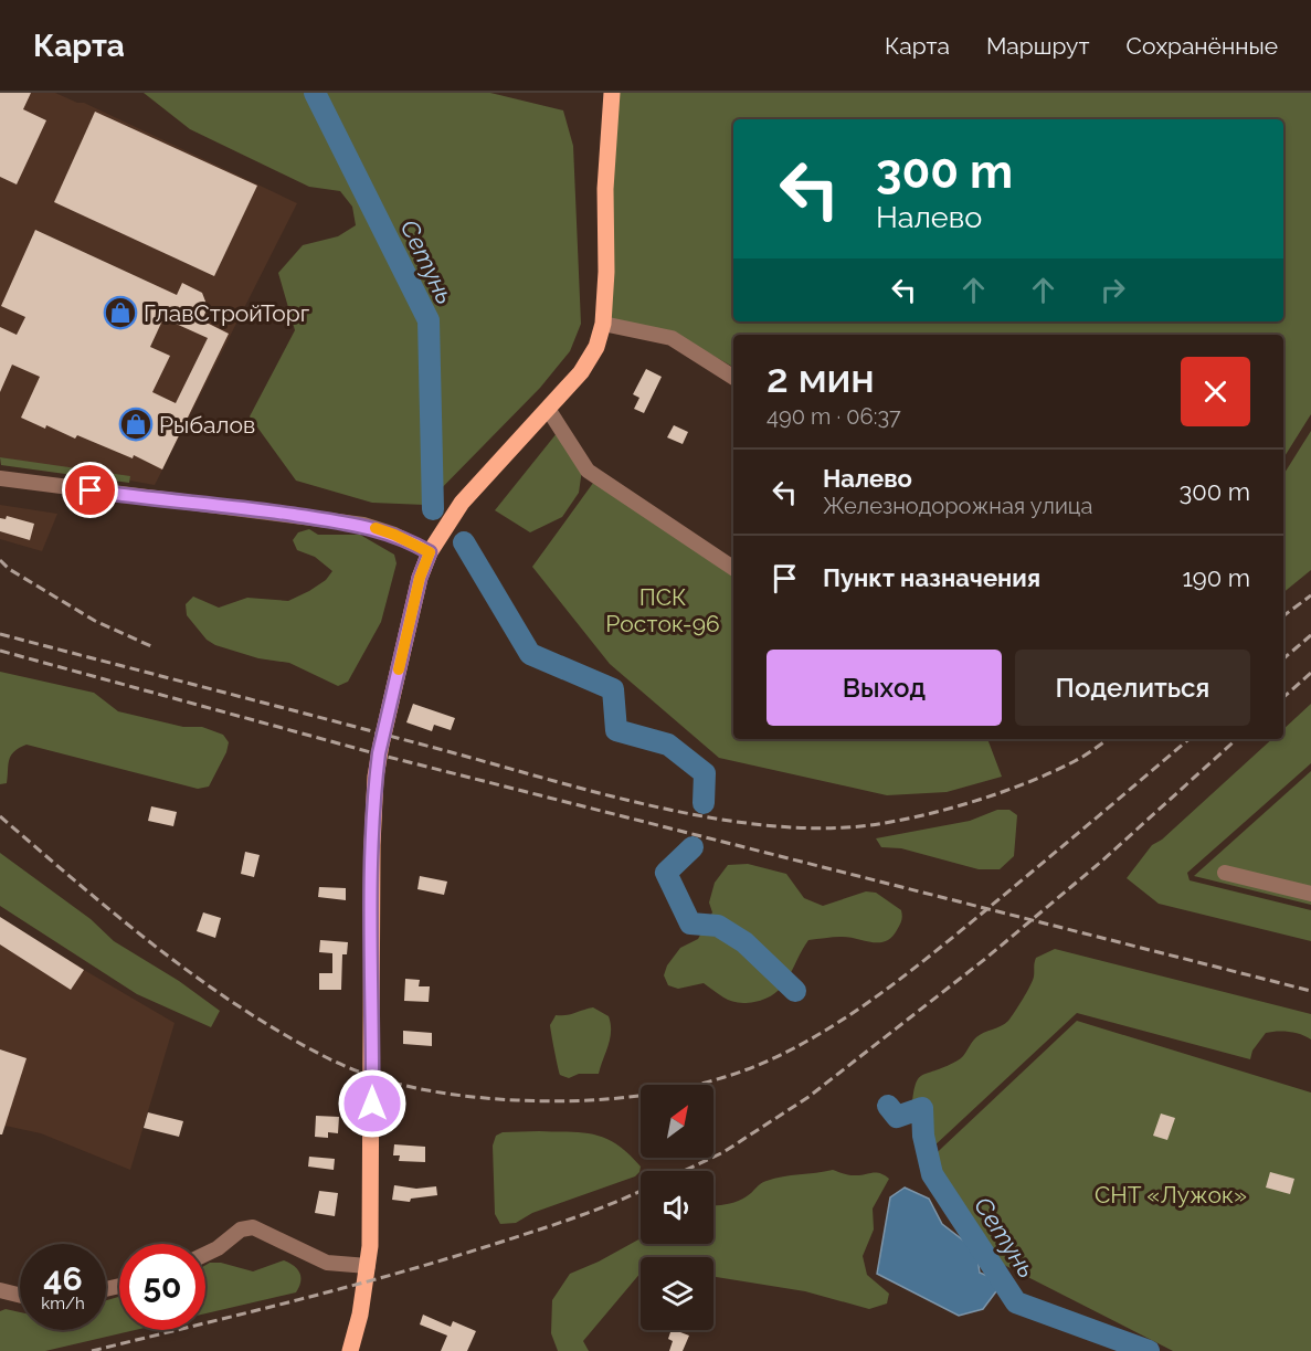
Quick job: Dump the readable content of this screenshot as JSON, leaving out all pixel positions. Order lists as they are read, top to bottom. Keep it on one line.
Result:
{"water":["Сетунь"],"parks":["ПСК Росток-96","СНТ «Лужок»"],"places":{"shop":["ГлавСтройТорг","Рыбалов"]},"north":"top right","page":{"header":"Карта","nav":["Карта","Маршрут","Сохранённые"],"turn":["300 m","Налево"],"heading":["2 мин","490 m · 06:37"],"list":[{"name":"Налево","note":"Железнодорожная улица","value":"300 m"},{"name":"Пункт назначения","value":"190 m"}],"buttons":["Выход","Поделиться"],"speed":"46 km/h","limit":"50"}}
